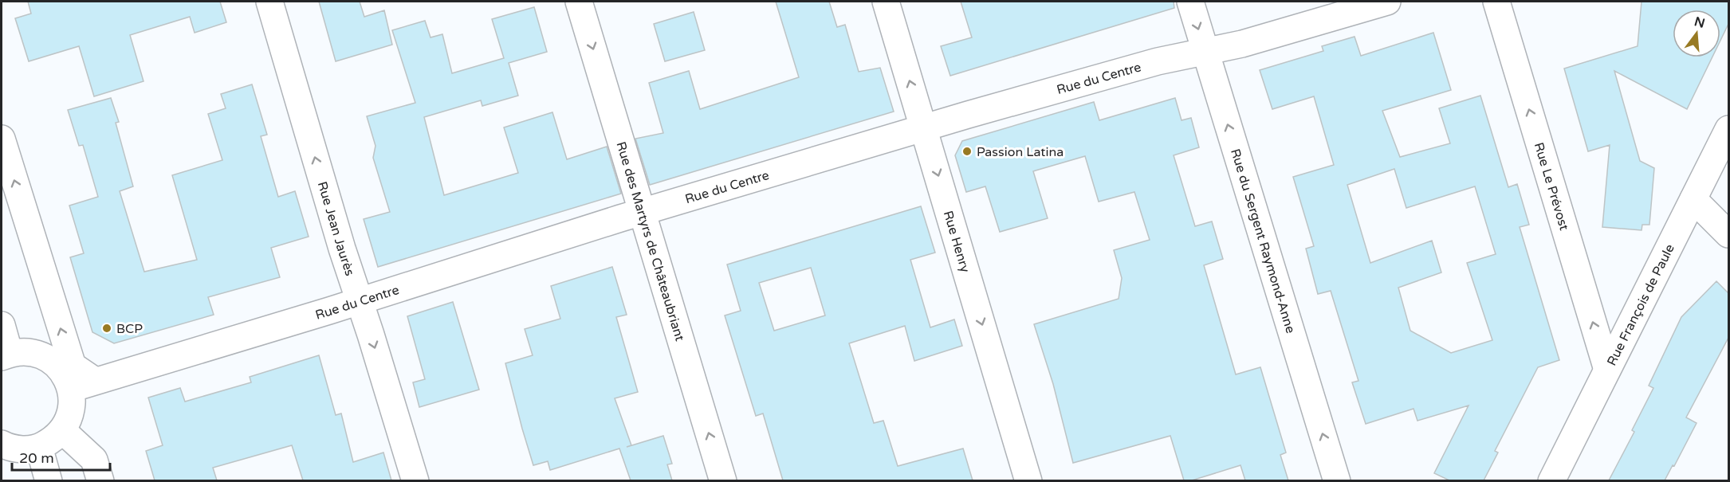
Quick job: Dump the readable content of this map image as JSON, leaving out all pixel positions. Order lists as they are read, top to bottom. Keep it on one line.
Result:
{"streets":{"street":["Rue du Centre","Rue Le Prévost","Rue Jean Jaurès","Rue des Martyrs de Châteaubriant","Rue Henry","Rue du Sergent Raymond-Anne","Rue François de Paule"]},"crossings":[["Rue du Centre","Rue Jean Jaurès"],["Rue du Centre","Rue des Martyrs de Châteaubriant"],["Rue du Centre","Rue Henry"],["Rue du Centre","Rue du Sergent Raymond-Anne"],["Rue Le Prévost","Rue François de Paule"]],"one_way":["Rue Le Prévost"],"places":["Passion Latina","BCP"],"scale_bar":"20 m","north":"top"}
